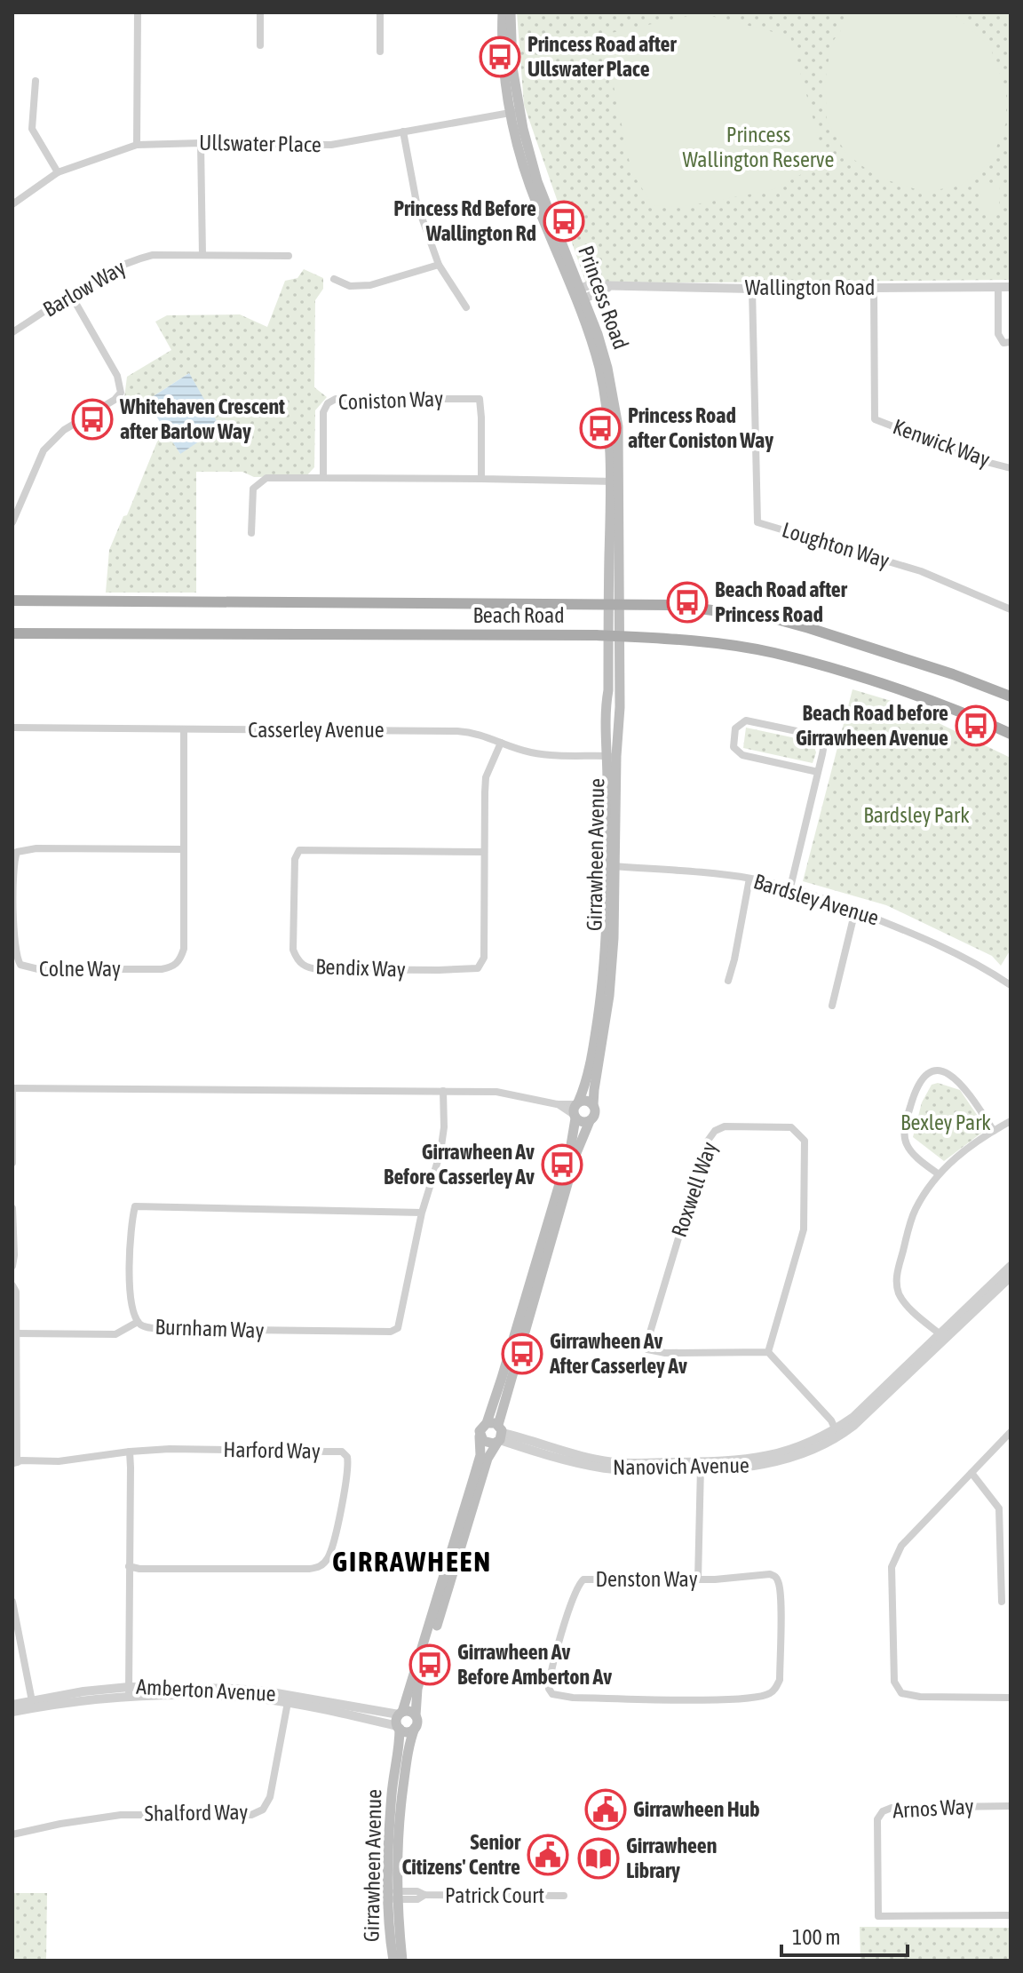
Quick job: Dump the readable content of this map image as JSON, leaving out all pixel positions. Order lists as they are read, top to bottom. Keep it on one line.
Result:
{"streets":{"main road":["Princess Road","Beach Road","Girrawheen Avenue"],"street":["Ullswater Place","Wallington Road","Barlow Way","Coniston Way","Kenwick Way","Loughton Way","Casserley Avenue","Bardsley Avenue","Bendix Way","Colne Way","Roxwell Way","Burnham Way","Harford Way","Nanovich Avenue","Denston Way","Amberton Avenue","Arnos Way","Shalford Way","Patrick Court"]},"crossings":[["Ullswater Place","Princess Road"],["Wallington Road","Princess Road"],["Wallington Road","Kenwick Way"],["Wallington Road","Loughton Way"],["Princess Road","Beach Road"],["Princess Road","Girrawheen Avenue"],["Beach Road","Girrawheen Avenue"],["Casserley Avenue","Girrawheen Avenue"],["Casserley Avenue","Bendix Way"],["Casserley Avenue","Colne Way"],["Girrawheen Avenue","Bardsley Avenue"],["Girrawheen Avenue","Nanovich Avenue"],["Girrawheen Avenue","Amberton Avenue"],["Girrawheen Avenue","Patrick Court"],["Amberton Avenue","Shalford Way"]],"districts":["GIRRAWHEEN"],"parks":["Princess Wallington Reserve","Bardsley Park","Bexley Park"],"places":{"bus stop":["Princess Road after Ullswater Place","Princess Rd Before Wallington Rd","Whitehaven Crescent after Barlow Way","Princess Road after Coniston Way","Beach Road after Princess Road","Beach Road before Girrawheen Avenue","Girrawheen Av Before Casserley Av","Girrawheen Av After Casserley Av","Girrawheen Av Before Amberton Av"],"public building":["Girrawheen Hub","Senior Citizens' Centre"],"library":["Girrawheen Library"]},"scale_bar":"100 m"}
